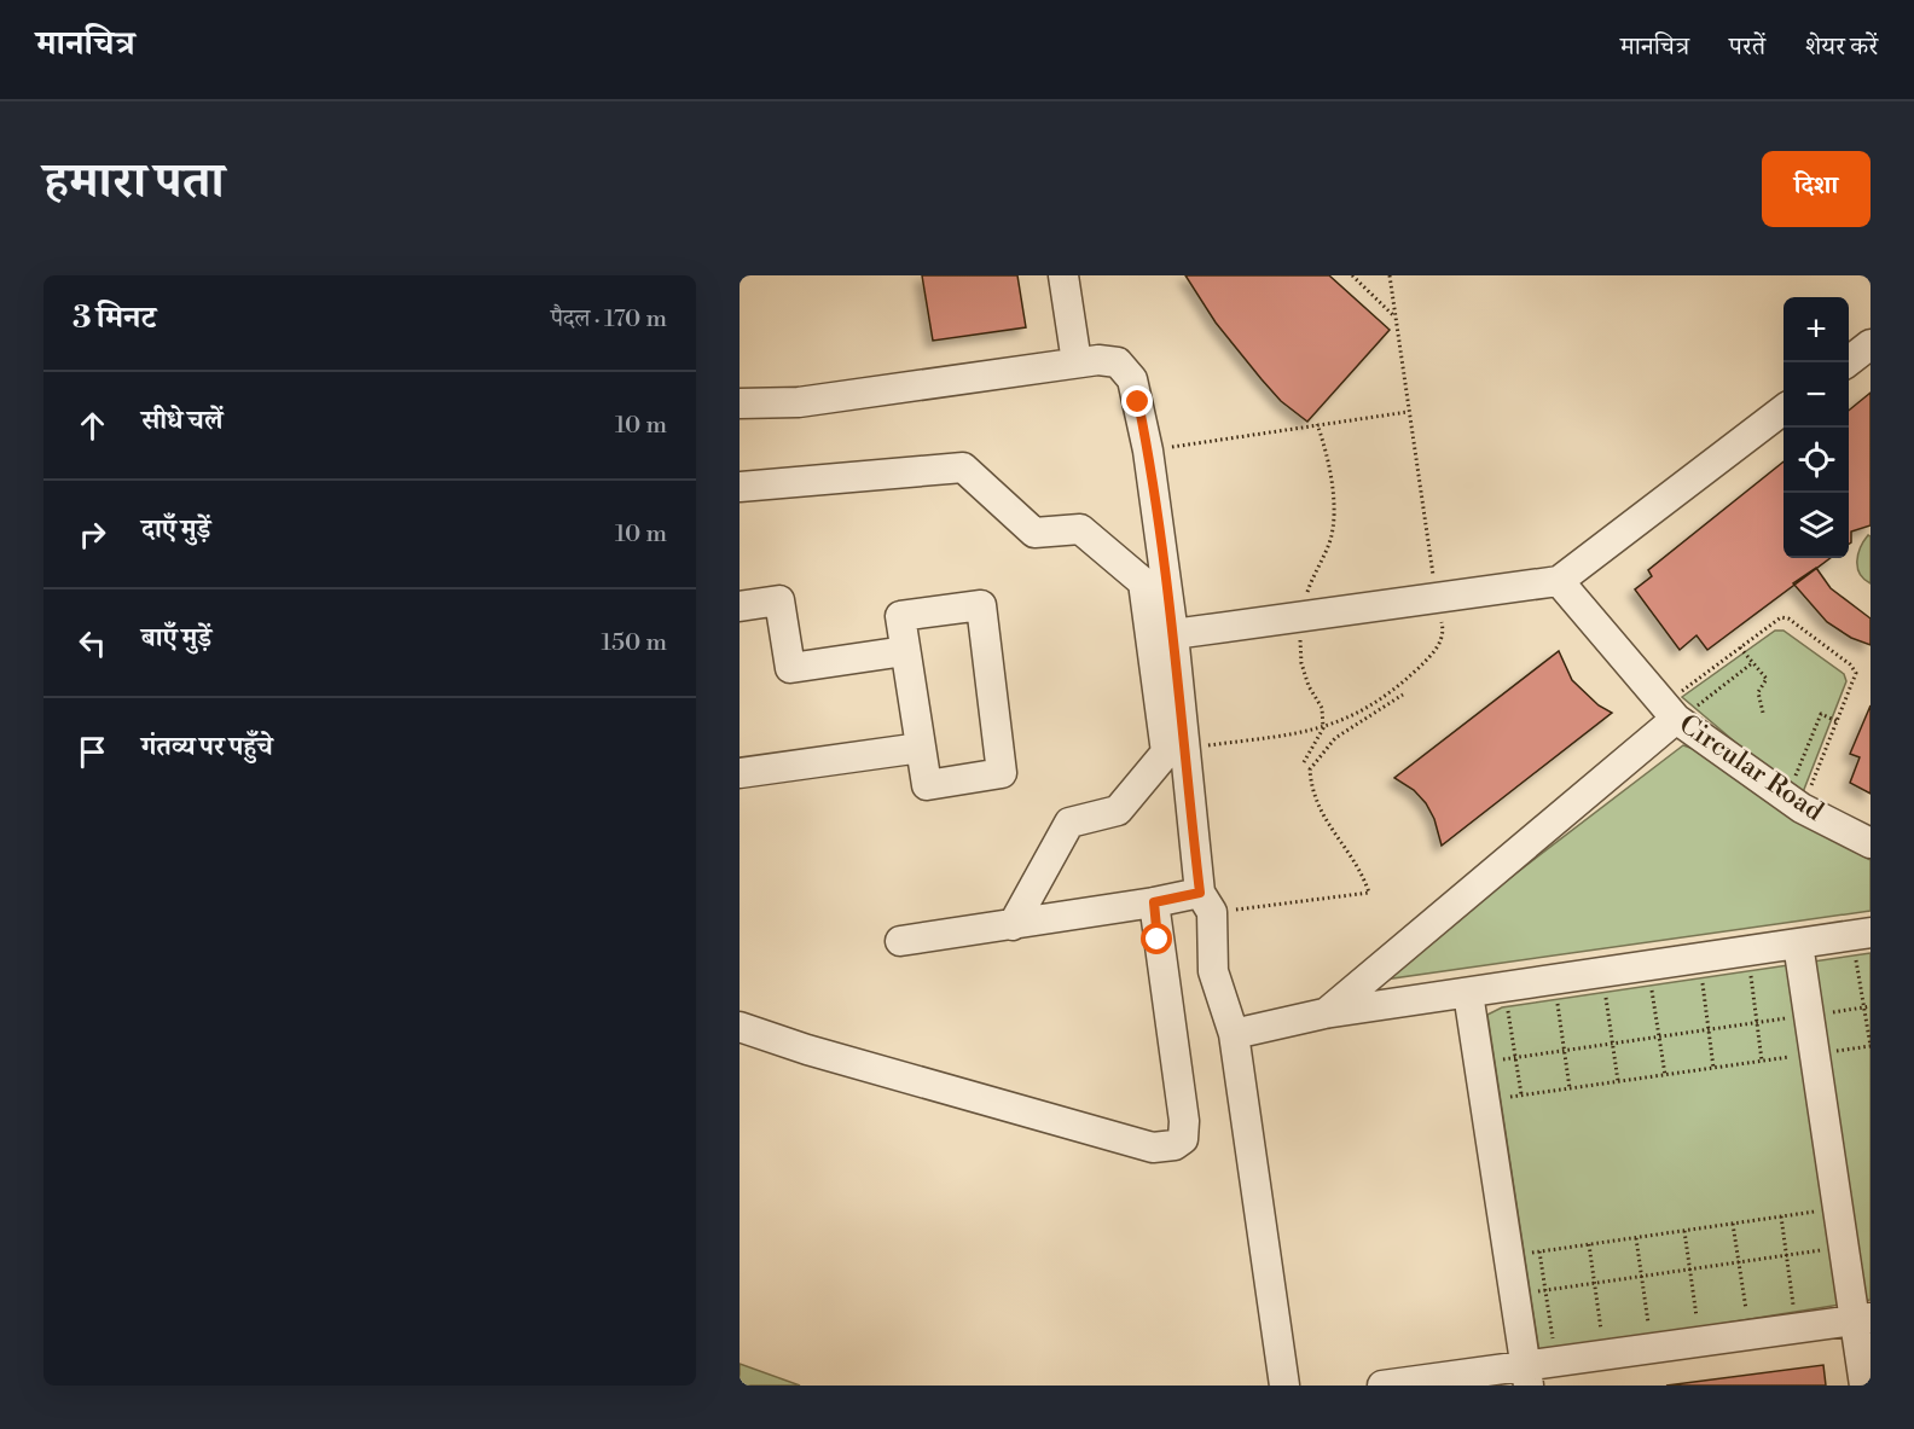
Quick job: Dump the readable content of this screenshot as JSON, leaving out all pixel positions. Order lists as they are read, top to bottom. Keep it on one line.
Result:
{"streets":{"street":["Circular Road"]},"page":{"header":"मानचित्र","nav":["मानचित्र","परतें","शेयर करें"],"title":"हमारा पता","buttons":"दिशा","heading":["3 मिनट","पैदल · 170 m"],"map_buttons":["+","−"],"list":[["सीधे चलें","10 m"],["दाएँ मुड़ें","10 m"],["बाएँ मुड़ें","150 m"],"गंतव्य पर पहुँचे"]}}
